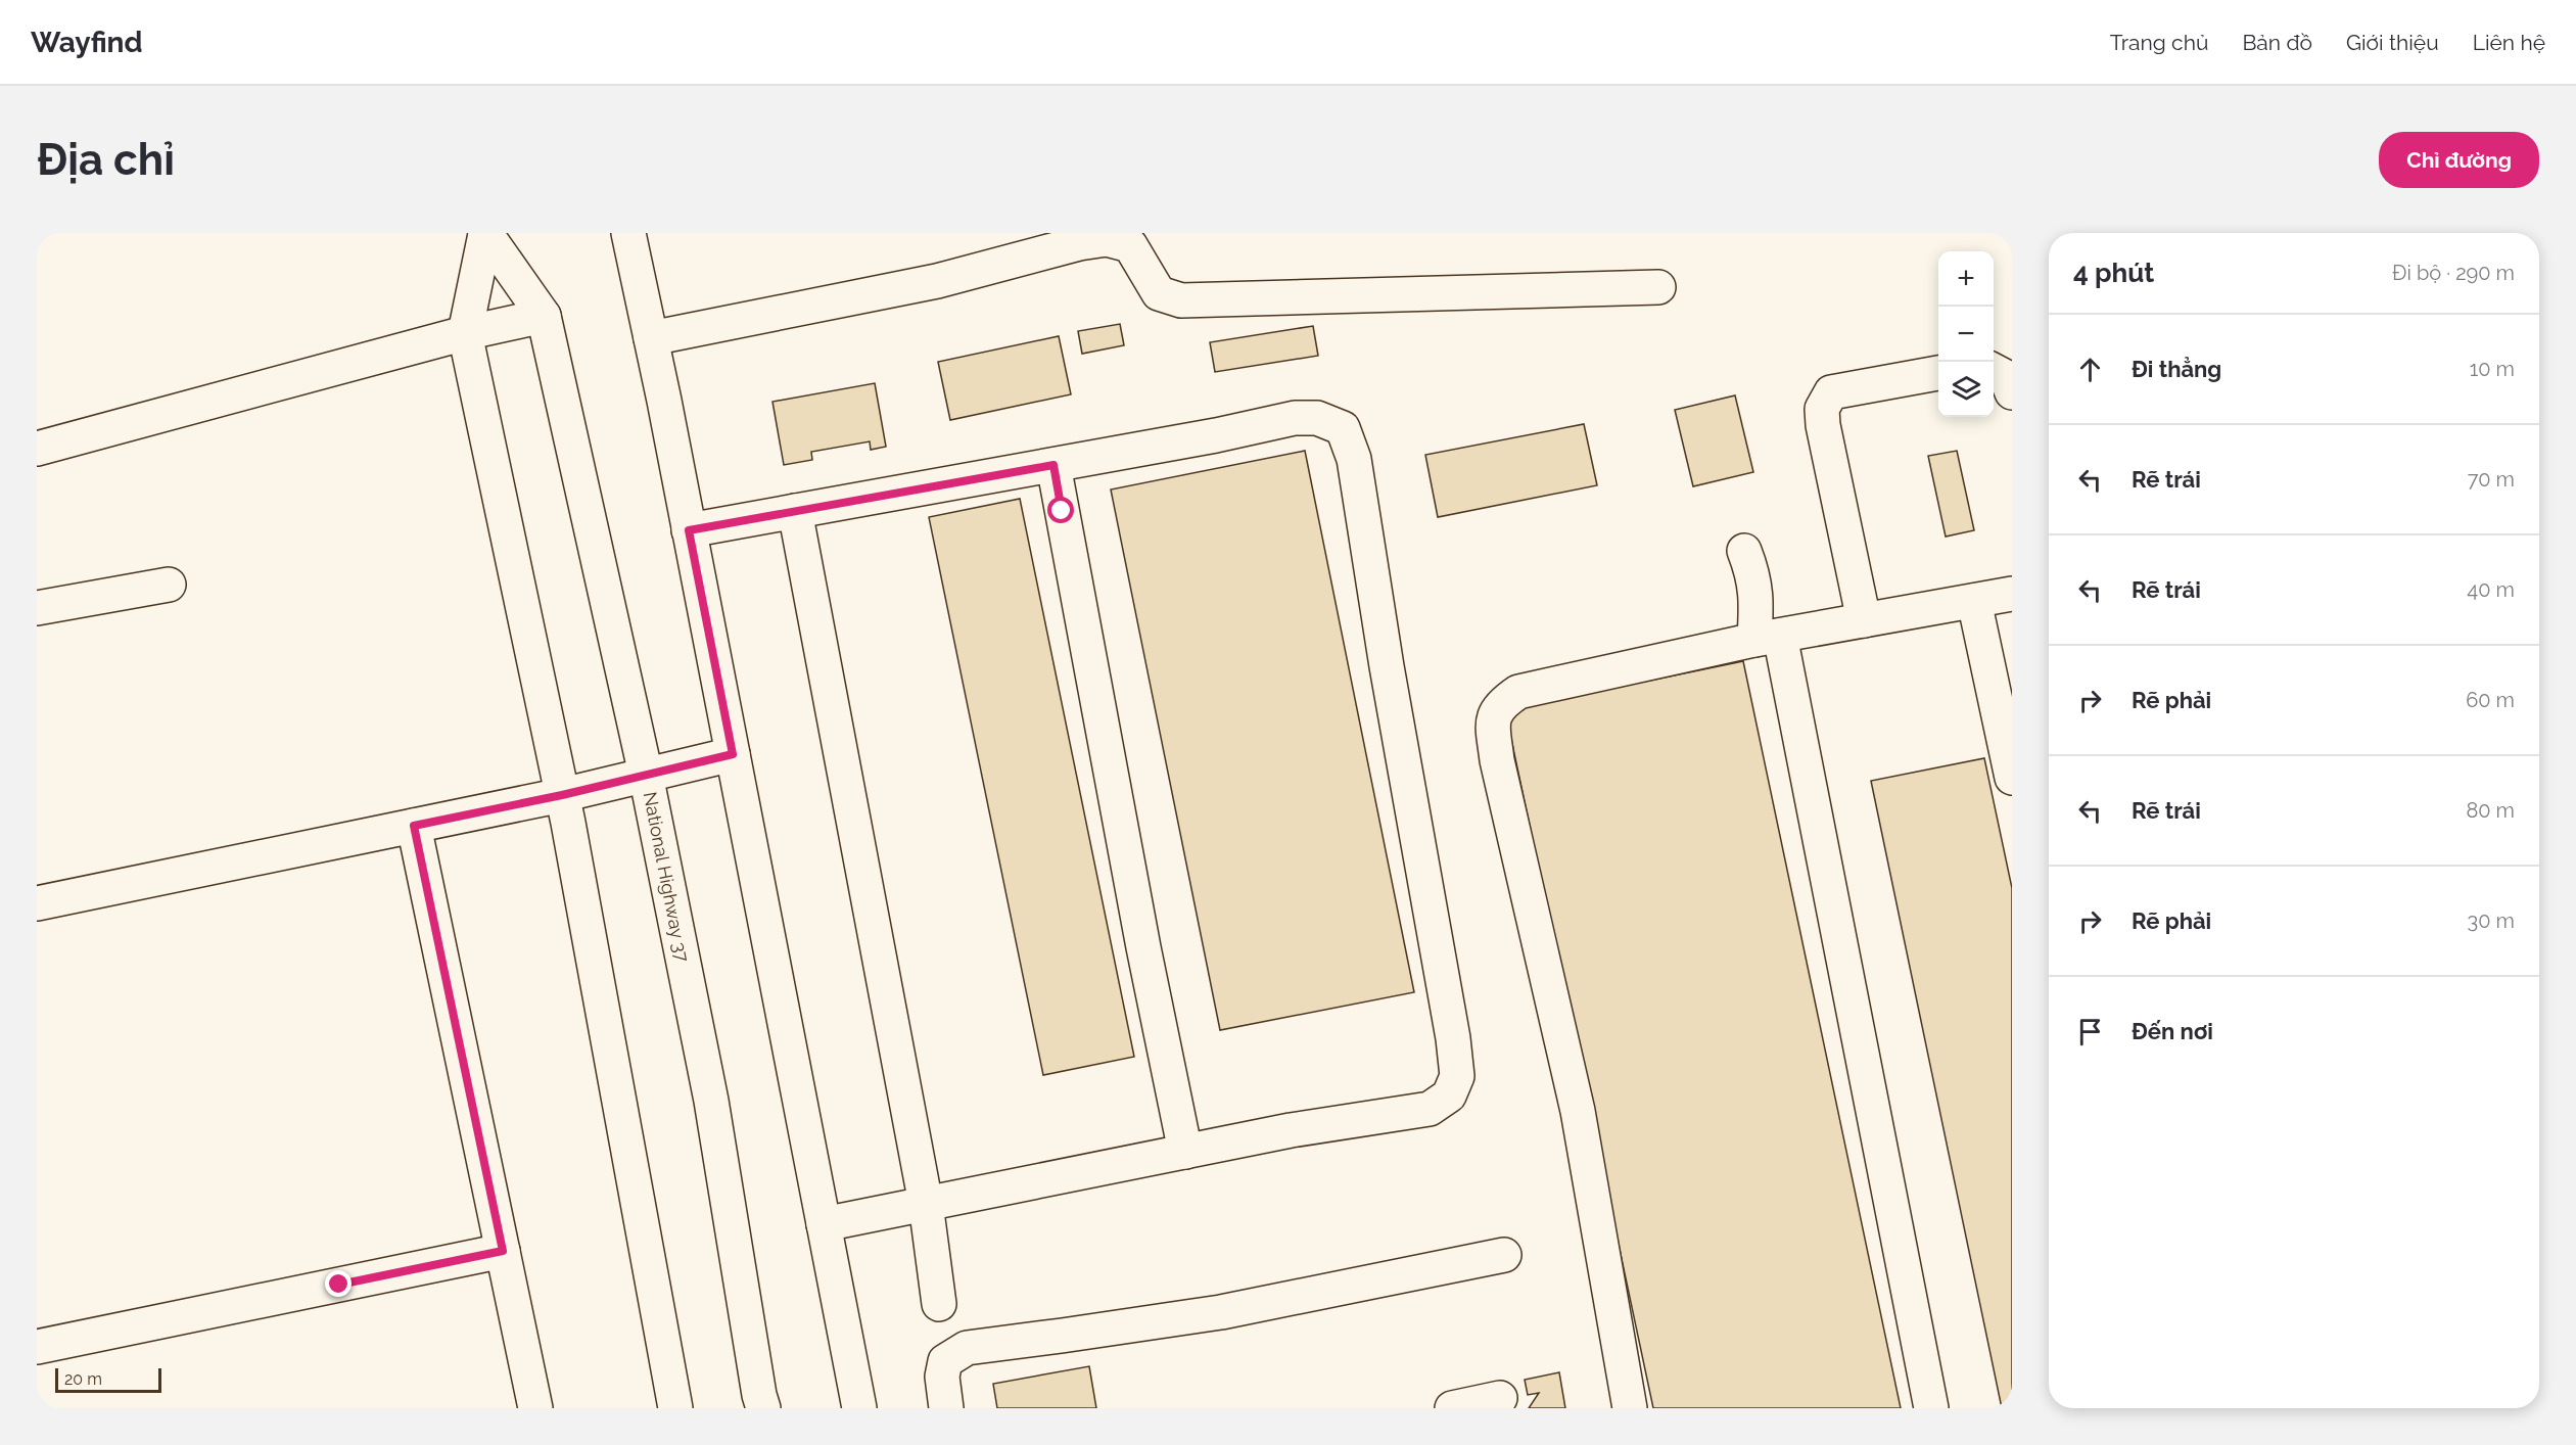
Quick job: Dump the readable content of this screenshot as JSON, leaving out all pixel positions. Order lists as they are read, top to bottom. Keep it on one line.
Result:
{"streets":{"main road":["National Highway 37"]},"scale_bar":"20 m","page":{"header":"Wayfind","nav":["Trang chủ","Bản đồ","Giới thiệu","Liên hệ"],"buttons":"Chỉ đường","title":"Địa chỉ","heading":["4 phút","Đi bộ · 290 m"],"map_buttons":["+","−"],"list":[["Đi thẳng","10 m"],["Rẽ trái","70 m"],["Rẽ trái","40 m"],["Rẽ phải","60 m"],["Rẽ trái","80 m"],["Rẽ phải","30 m"],"Đến nơi"],"scale":"20 m"}}
